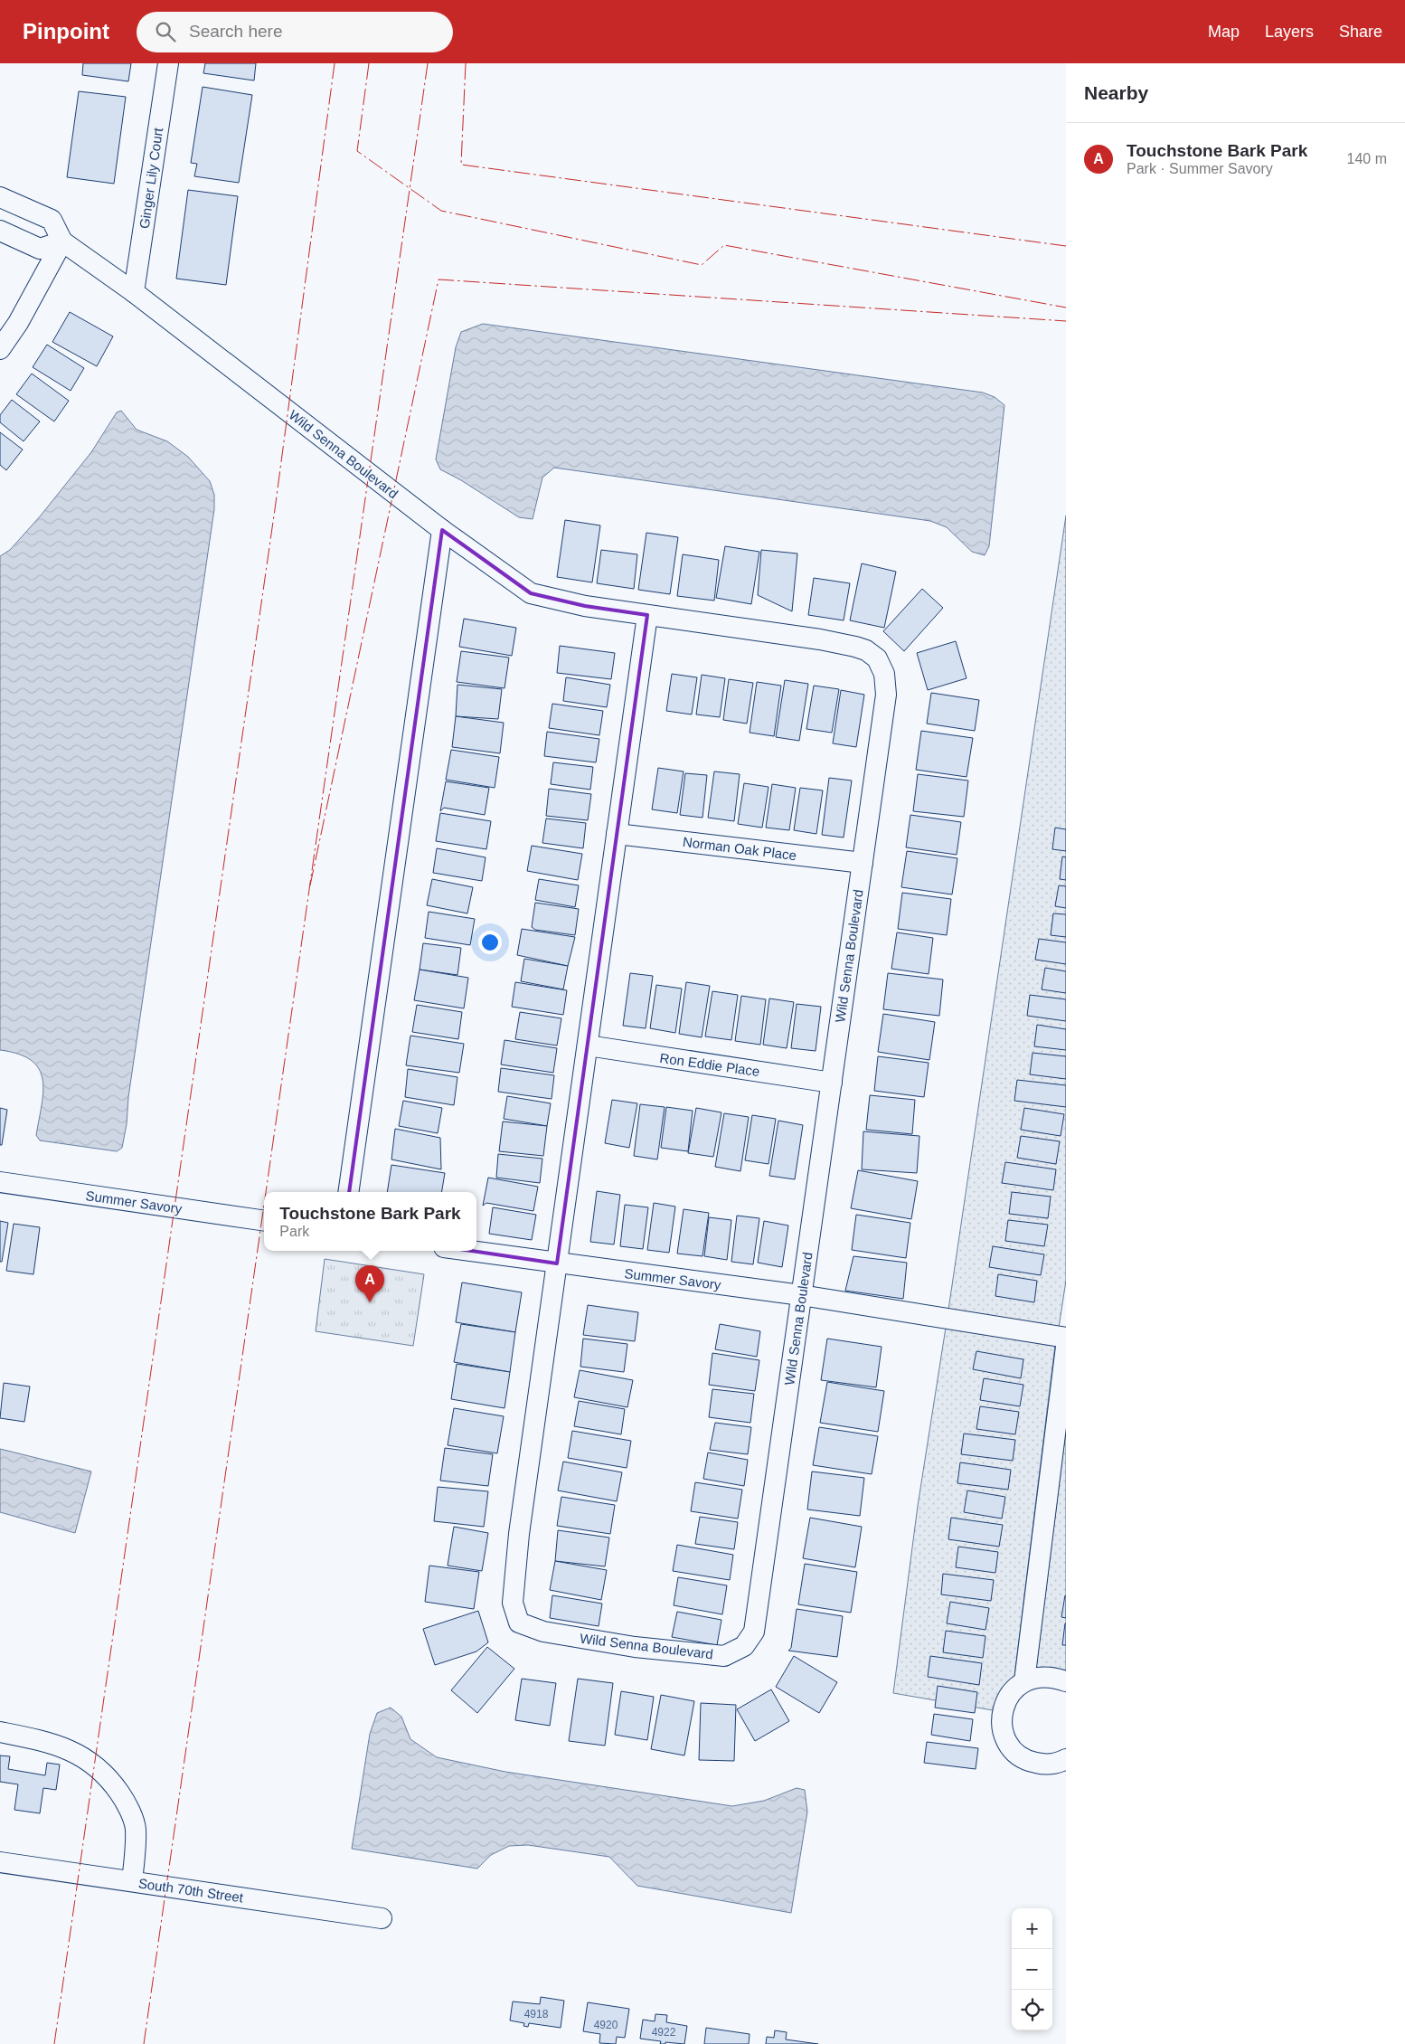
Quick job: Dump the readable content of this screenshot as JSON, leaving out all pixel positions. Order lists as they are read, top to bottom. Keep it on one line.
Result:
{"streets":{"street":["Ginger Lily Court","Wild Senna Boulevard","Norman Oak Place","Ron Eddie Place","Summer Savory","South 70th Street"]},"crossings":[["Ginger Lily Court","Wild Senna Boulevard"],["Wild Senna Boulevard","Norman Oak Place"],["Wild Senna Boulevard","Ron Eddie Place"],["Wild Senna Boulevard","Summer Savory"]],"house_numbers":["4918","4920","4922"],"page":{"header":"Pinpoint","search":"Search here","nav":["Map","Layers","Share"],"heading":"Nearby","list":[{"mark":"A","name":"Touchstone Bark Park","note":"Park · Summer Savory","value":"140 m"}],"popup":["Touchstone Bark Park","Park"],"pins":"A","map_buttons":["+","−"]}}
